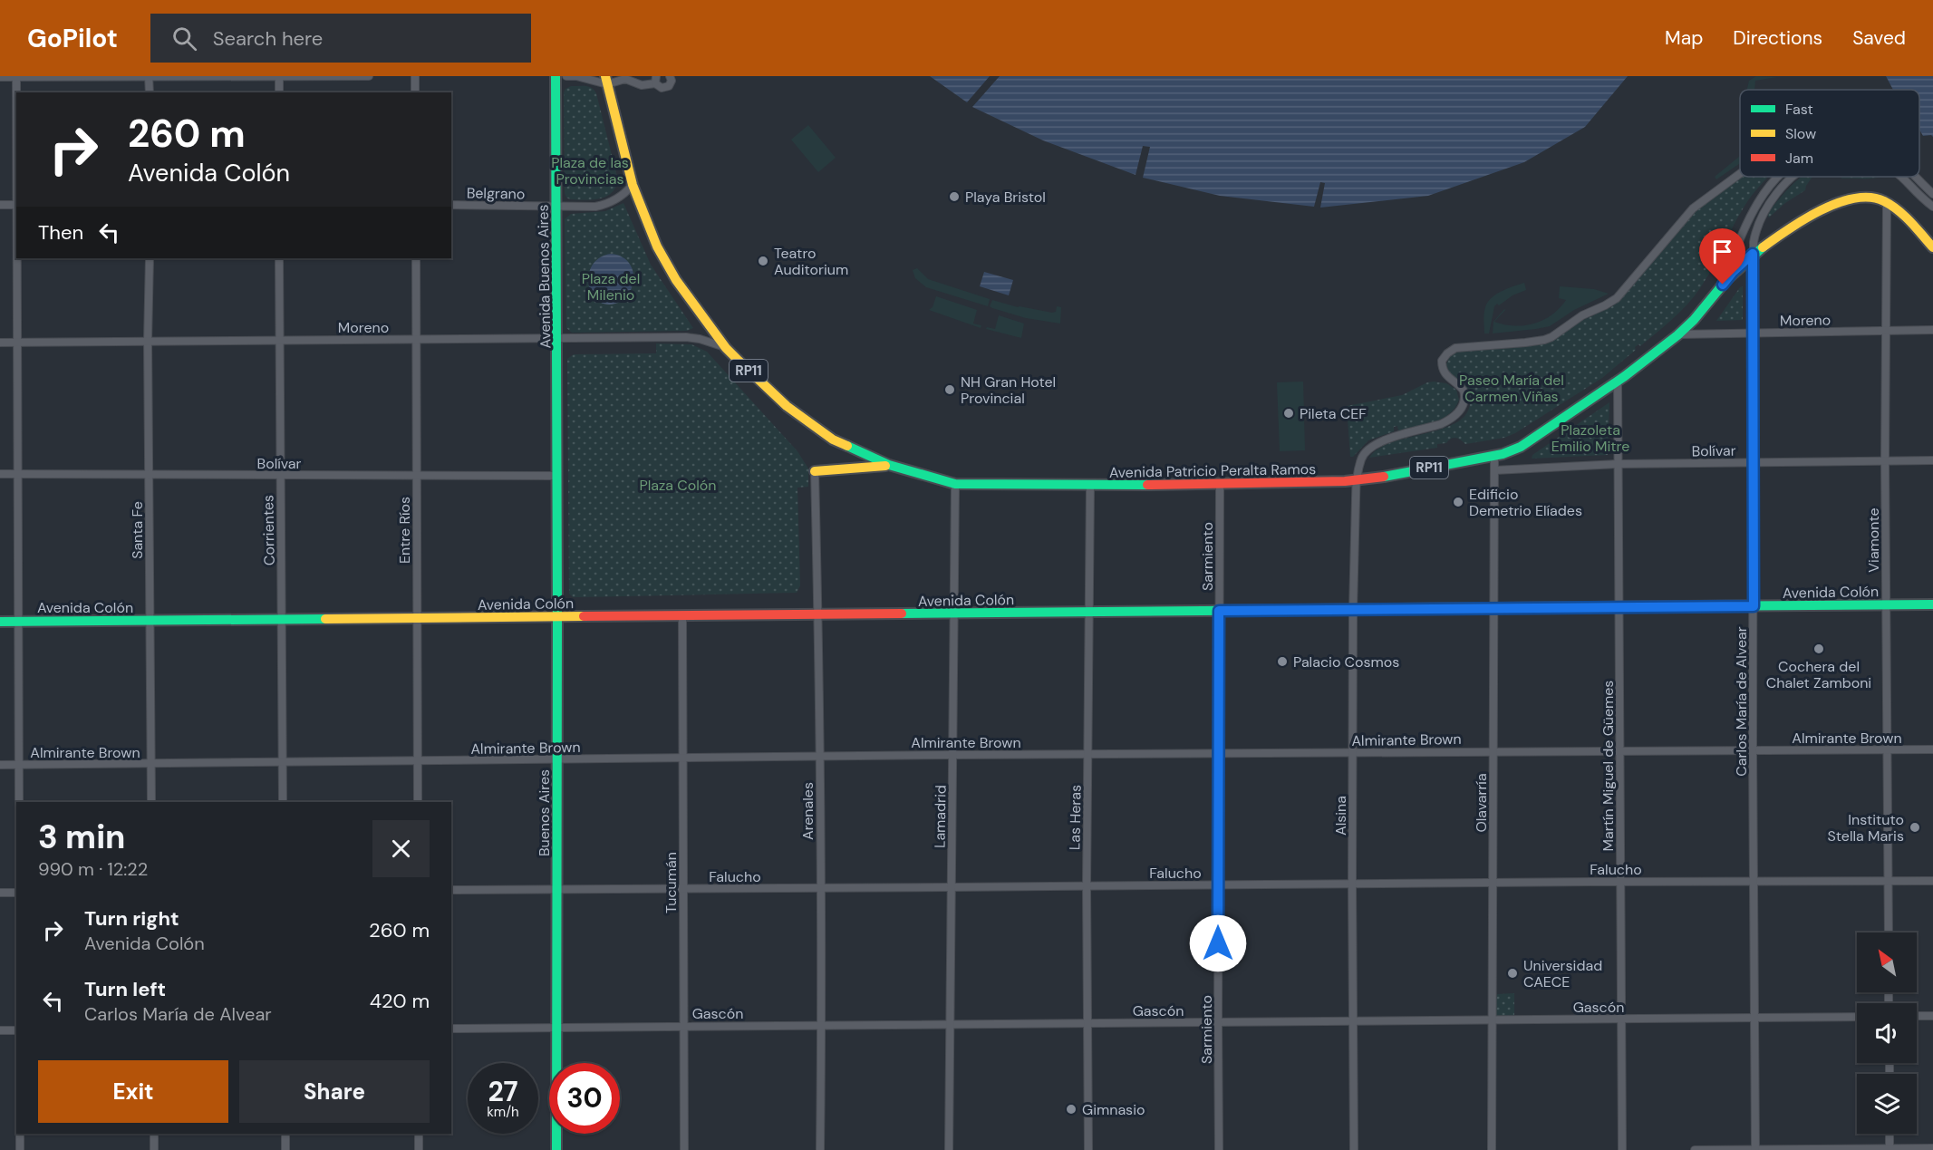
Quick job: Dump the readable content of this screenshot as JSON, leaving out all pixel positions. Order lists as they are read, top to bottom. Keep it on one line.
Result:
{"streets":{"main road":["Avenida Buenos Aires","RP11","Avenida Patricio Peralta Ramos","Avenida Colón","Buenos Aires"],"street":["Belgrano","Moreno","Bolívar","Santa Fe","Corrientes","Entre Ríos","Viamonte","Sarmiento","Carlos María de Alvear","Almirante Brown","Martín Miguel de Güemes","Olavarría","Arenales","Alsina","Lamadrid","Las Heras","Falucho","Tucumán","Gascón"]},"crossings":[["Belgrano","Avenida Buenos Aires"],["Belgrano","Avenida Patricio Peralta Ramos"],["Avenida Buenos Aires","Moreno"],["Avenida Buenos Aires","Bolívar"],["Avenida Buenos Aires","Buenos Aires"],["Moreno","Avenida Patricio Peralta Ramos"],["Moreno","Santa Fe"],["Moreno","Corrientes"],["Moreno","Entre Ríos"],["Moreno","Viamonte"],["Moreno","Carlos María de Alvear"],["RP11","Avenida Patricio Peralta Ramos"],["RP11","Arenales"],["Bolívar","Santa Fe"],["Bolívar","Corrientes"],["Bolívar","Entre Ríos"],["Bolívar","Viamonte"],["Bolívar","Carlos María de Alvear"],["Bolívar","Martín Miguel de Güemes"],["Bolívar","Olavarría"],["Bolívar","Buenos Aires"],["Avenida Patricio Peralta Ramos","Viamonte"],["Avenida Patricio Peralta Ramos","Sarmiento"],["Avenida Patricio Peralta Ramos","Carlos María de Alvear"],["Avenida Patricio Peralta Ramos","Martín Miguel de Güemes"],["Avenida Patricio Peralta Ramos","Olavarría"],["Avenida Patricio Peralta Ramos","Alsina"],["Avenida Patricio Peralta Ramos","Lamadrid"],["Avenida Patricio Peralta Ramos","Las Heras"],["Santa Fe","Avenida Colón"],["Santa Fe","Almirante Brown"],["Corrientes","Avenida Colón"],["Corrientes","Almirante Brown"],["Entre Ríos","Avenida Colón"],["Entre Ríos","Almirante Brown"],["Viamonte","Avenida Colón"],["Viamonte","Almirante Brown"],["Viamonte","Falucho"],["Sarmiento","Avenida Colón"],["Sarmiento","Almirante Brown"],["Sarmiento","Falucho"],["Sarmiento","Gascón"],["Avenida Colón","Carlos María de Alvear"],["Avenida Colón","Martín Miguel de Güemes"],["Avenida Colón","Olavarría"],["Avenida Colón","Arenales"],["Avenida Colón","Buenos Aires"],["Avenida Colón","Alsina"],["Avenida Colón","Lamadrid"],["Avenida Colón","Las Heras"],["Avenida Colón","Tucumán"],["Carlos María de Alvear","Almirante Brown"],["Carlos María de Alvear","Falucho"],["Carlos María de Alvear","Gascón"],["Almirante Brown","Martín Miguel de Güemes"],["Almirante Brown","Olavarría"],["Almirante Brown","Arenales"],["Almirante Brown","Buenos Aires"],["Almirante Brown","Alsina"],["Almirante Brown","Lamadrid"],["Almirante Brown","Las Heras"],["Almirante Brown","Tucumán"],["Martín Miguel de Güemes","Falucho"],["Martín Miguel de Güemes","Gascón"],["Olavarría","Falucho"],["Olavarría","Gascón"],["Arenales","Falucho"],["Arenales","Gascón"],["Buenos Aires","Falucho"],["Buenos Aires","Gascón"],["Alsina","Falucho"],["Alsina","Gascón"],["Lamadrid","Falucho"],["Lamadrid","Gascón"],["Las Heras","Falucho"],["Las Heras","Gascón"],["Falucho","Tucumán"],["Tucumán","Gascón"]],"parks":["Plaza de las Provincias","Plaza del Milenio","Paseo María del Carmen Viñas","Plazoleta Emilio Mitre","Plaza Colón"],"places":["Playa Bristol","Teatro Auditorium","NH Gran Hotel Provincial","Pileta CEF","Edificio Demetrio Elíades","Cochera del Chalet Zamboni","Palacio Cosmos","Instituto Stella Maris","Universidad CAECE","Gimnasio"],"legend":["Fast","Slow","Jam"],"north":"top left","page":{"header":"GoPilot","search":"Search here","nav":["Map","Directions","Saved"],"turn":["260 m","Avenida Colón"],"then":"Then","heading":["3 min","990 m · 12:22"],"list":[{"name":"Turn right","note":"Avenida Colón","value":"260 m"},{"name":"Turn left","note":"Carlos María de Alvear","value":"420 m"}],"buttons":["Exit","Share"],"speed":"27 km/h","limit":"30"}}
